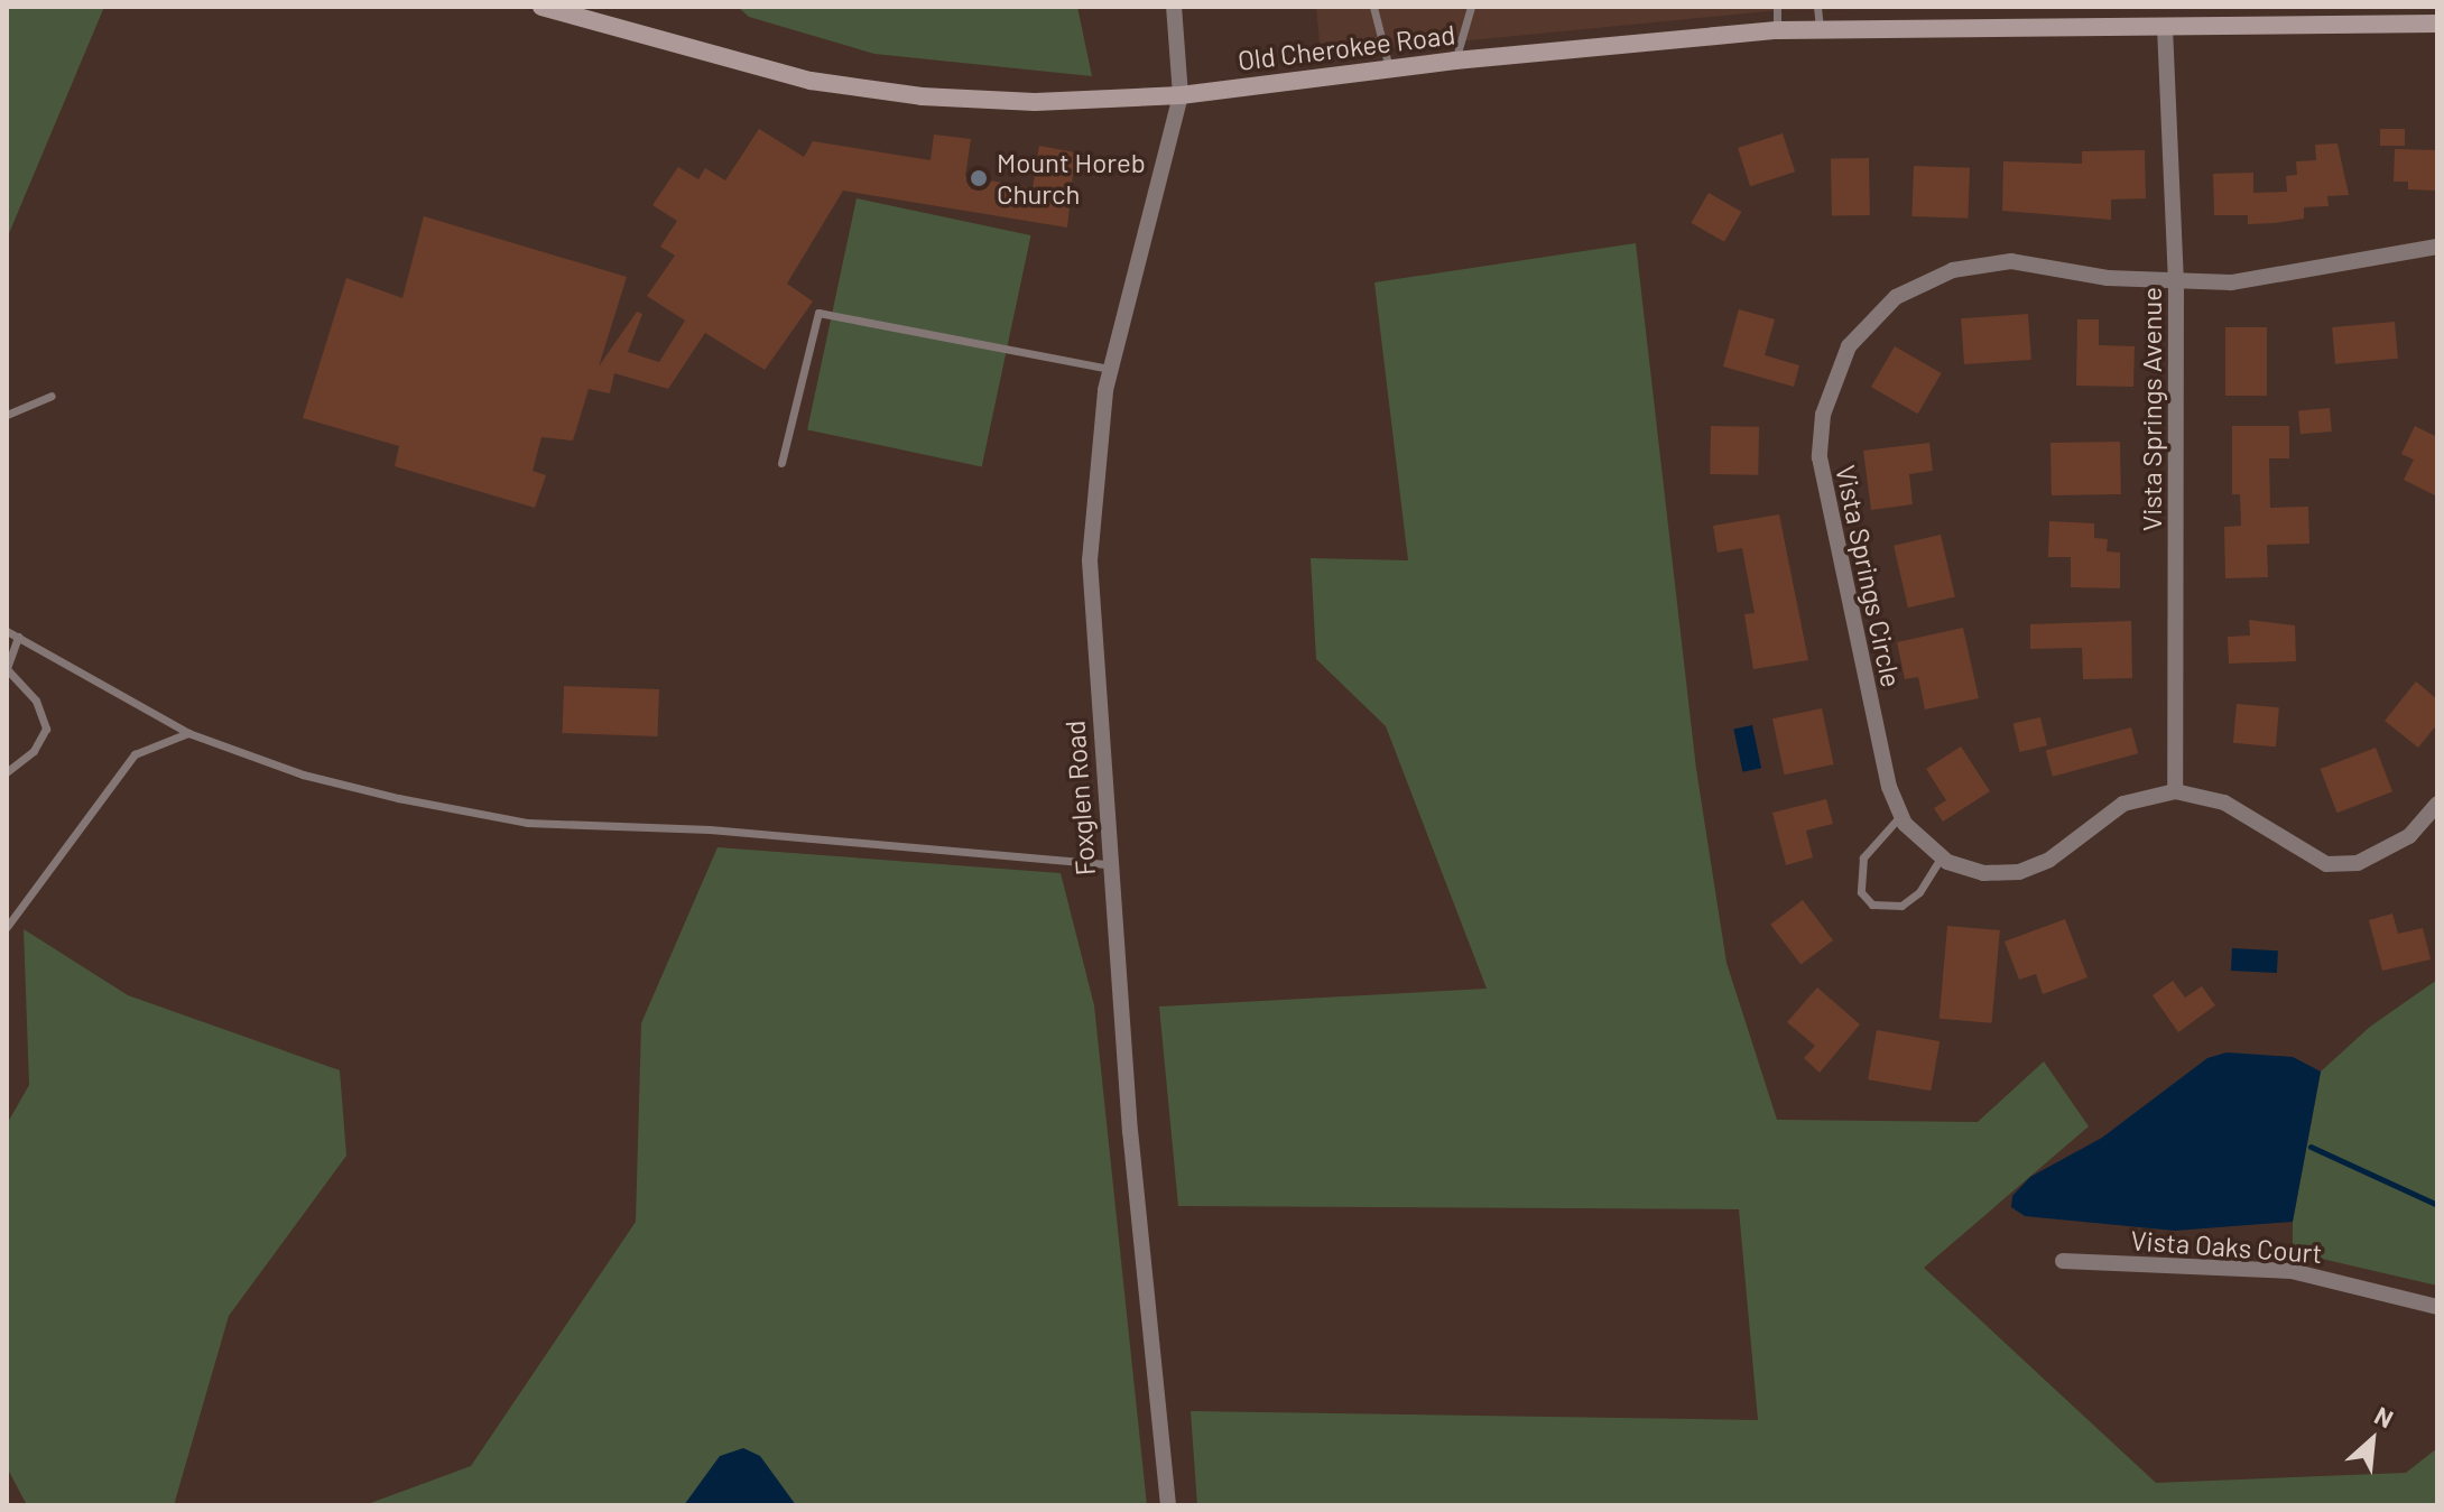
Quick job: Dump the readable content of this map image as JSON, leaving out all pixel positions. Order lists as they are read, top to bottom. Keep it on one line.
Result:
{"streets":{"street":["Old Cherokee Road","Vista Springs Avenue","Vista Springs Circle","Foxglen Road","Vista Oaks Court"]},"crossings":[["Old Cherokee Road","Vista Springs Avenue"],["Old Cherokee Road","Foxglen Road"],["Vista Springs Avenue","Vista Springs Circle"]],"places":["Mount Horeb Church"],"north":"top right"}
